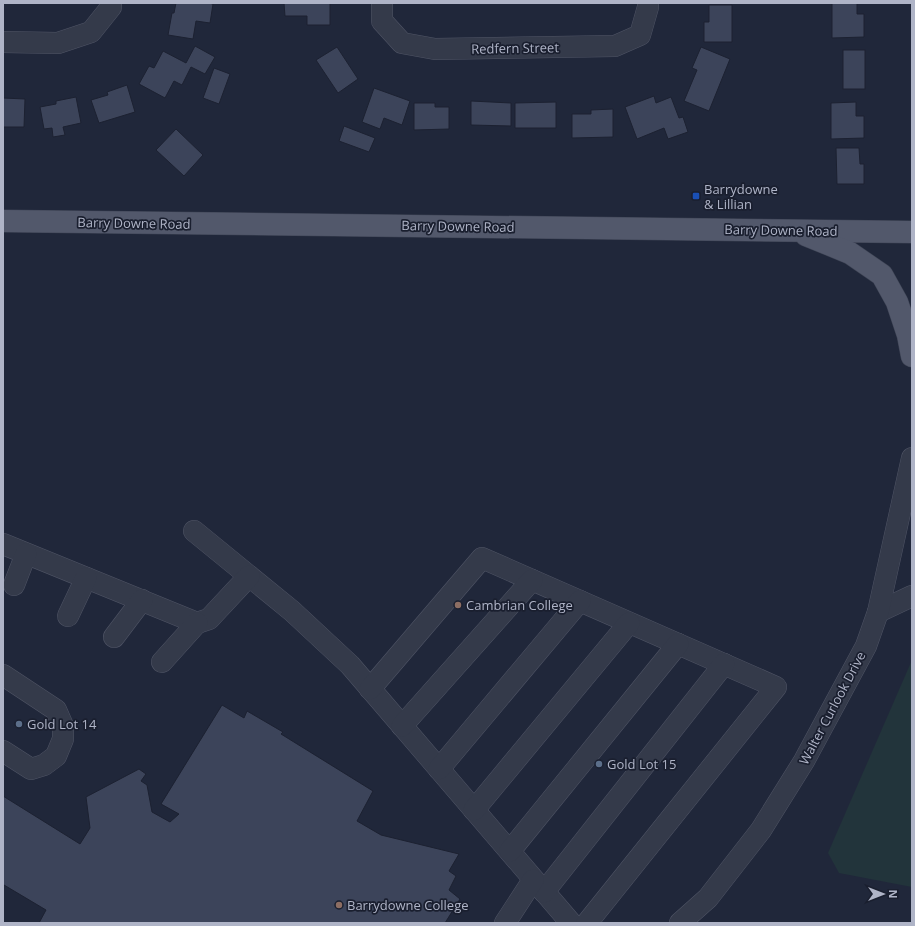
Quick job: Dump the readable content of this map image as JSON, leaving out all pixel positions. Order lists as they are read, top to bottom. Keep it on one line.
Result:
{"streets":{"main road":["Barry Downe Road"],"street":["Redfern Street","Walter Curlook Drive"]},"places":{"transit":["Barrydowne & Lillian"],"other":["Cambrian College","Gold Lot 14","Gold Lot 15","Barrydowne College"]},"north":"right"}
